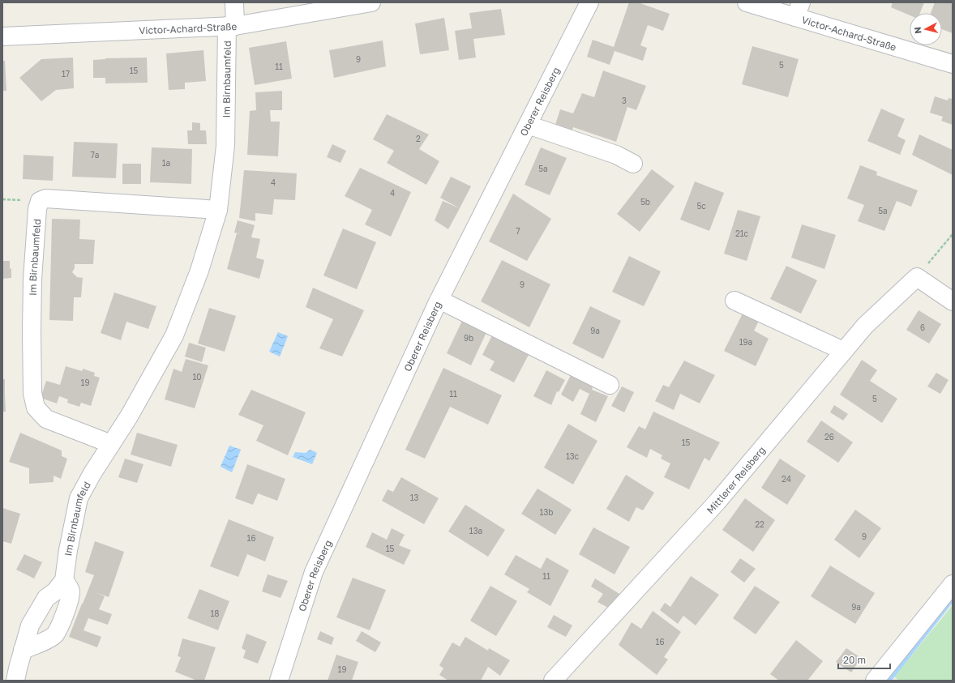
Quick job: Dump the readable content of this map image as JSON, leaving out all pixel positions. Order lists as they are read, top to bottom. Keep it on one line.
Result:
{"streets":{"street":["Victor-Achard-Straße","Im Birnbaumfeld","Oberer Reisberg","Mittlerer Reisberg"]},"crossings":[["Victor-Achard-Straße","Im Birnbaumfeld"]],"house_numbers":["9","5","11","15","17","3","2","7a","1a","5a","4","4","5b","5c","5a","7","21c","9","6","9a","9b","19a","10","19","11","5","26","15","13c","24","13","13b","22","13a","9","16","15","11","9a","18","16","19"],"scale_bar":"20 m","north":"left"}
